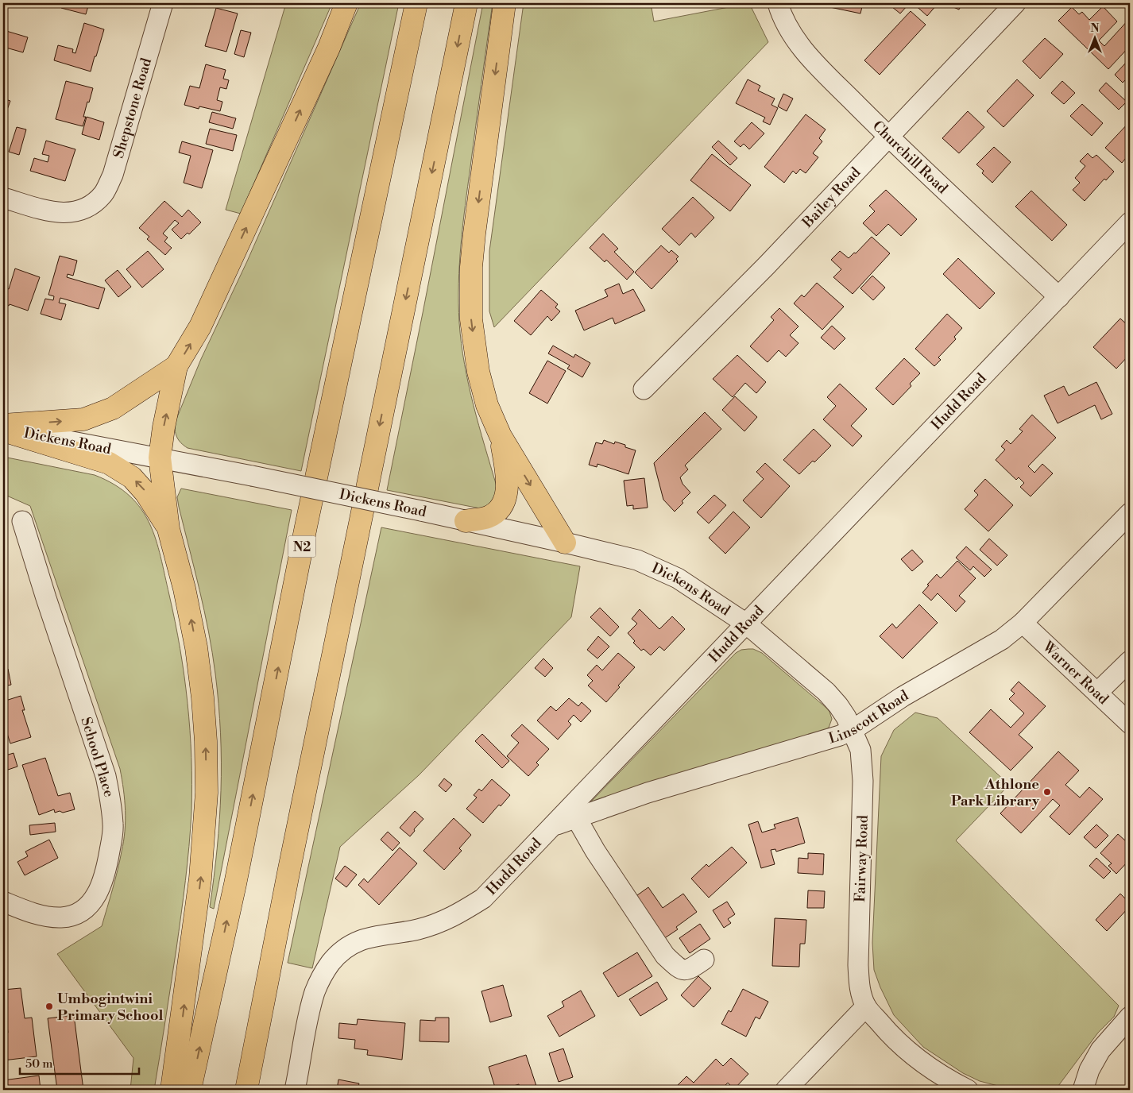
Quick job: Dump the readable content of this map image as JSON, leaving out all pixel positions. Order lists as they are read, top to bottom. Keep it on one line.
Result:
{"streets":{"highway":["N2"],"street":["Shepstone Road","Churchill Road","Bailey Road","Hudd Road","Dickens Road","Warner Road","Linscott Road","School Place","Fairway Road"]},"crossings":[["Churchill Road","Bailey Road"],["Churchill Road","Hudd Road"],["Hudd Road","Dickens Road"],["Hudd Road","Linscott Road"],["Hudd Road","Fairway Road"],["Dickens Road","Fairway Road"],["Warner Road","Linscott Road"],["Linscott Road","Fairway Road"]],"places":["Athlone Park Library","Umbogintwini Primary School"],"scale_bar":"50 m","north":"top"}
